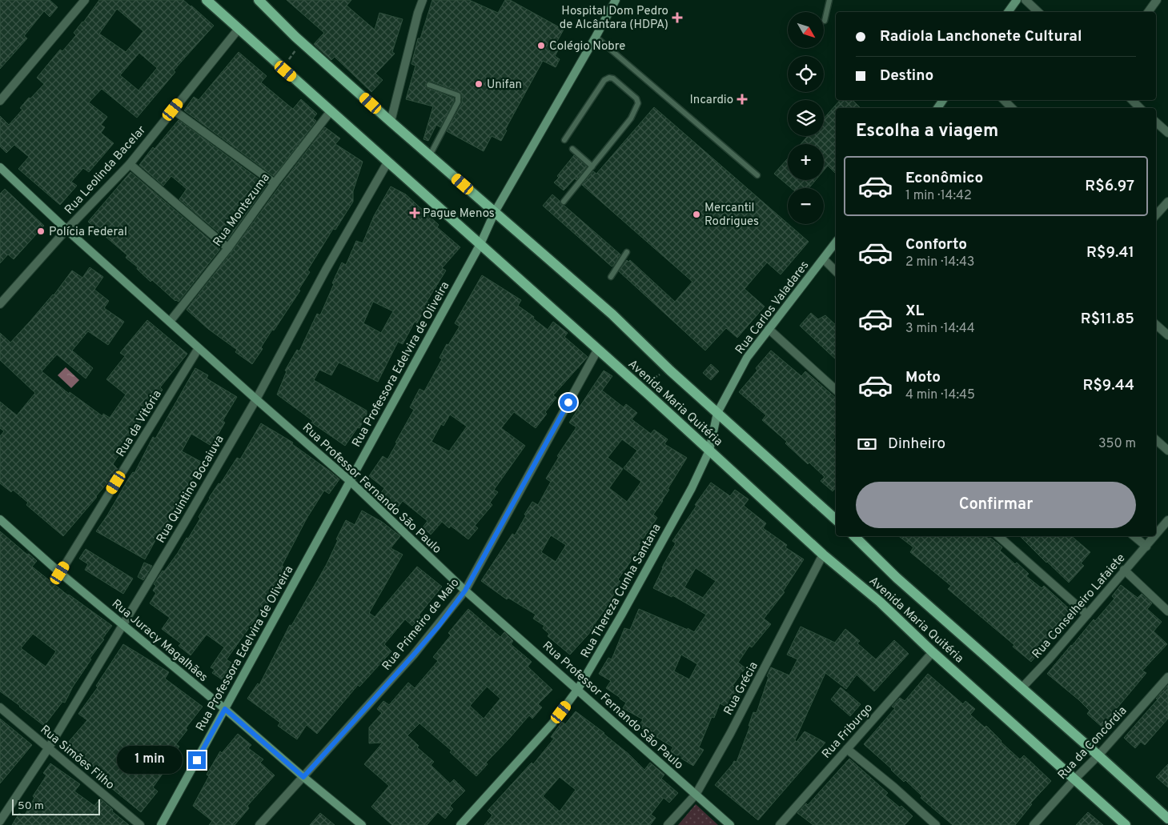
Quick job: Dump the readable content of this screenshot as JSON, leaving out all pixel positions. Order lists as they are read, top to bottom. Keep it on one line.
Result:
{"streets":{"main road":["Avenida Maria Quitéria"],"street":["Rua Leolinda Bacelar","Rua Montezuma","Rua Carlos Valadares","Rua Professora Edelvira de Oliveira","Rua da Vitória","Rua Professor Fernando São Paulo","Rua Quintino Bocaiuva","Rua Thereza Cunha Santana","Rua Conselheiro Lafaiete","Rua Primeiro de Maio","Rua Juracy Magalhães","Rua Grécia","Rua Friburgo","Rua da Concórdia","Rua Simões Filho"]},"crossings":[["Rua Leolinda Bacelar","Avenida Maria Quitéria"],["Rua Leolinda Bacelar","Rua Professor Fernando São Paulo"],["Rua Montezuma","Avenida Maria Quitéria"],["Rua Montezuma","Rua Professor Fernando São Paulo"],["Rua Carlos Valadares","Avenida Maria Quitéria"],["Rua Carlos Valadares","Rua Thereza Cunha Santana"],["Rua Professora Edelvira de Oliveira","Avenida Maria Quitéria"],["Rua Professora Edelvira de Oliveira","Rua Professor Fernando São Paulo"],["Rua Professora Edelvira de Oliveira","Rua Juracy Magalhães"],["Avenida Maria Quitéria","Rua Quintino Bocaiuva"],["Avenida Maria Quitéria","Rua Thereza Cunha Santana"],["Avenida Maria Quitéria","Rua Conselheiro Lafaiete"],["Avenida Maria Quitéria","Rua Primeiro de Maio"],["Avenida Maria Quitéria","Rua Grécia"],["Avenida Maria Quitéria","Rua Friburgo"],["Avenida Maria Quitéria","Rua da Concórdia"],["Rua da Vitória","Rua Professor Fernando São Paulo"],["Rua da Vitória","Rua Juracy Magalhães"],["Rua Professor Fernando São Paulo","Rua Quintino Bocaiuva"],["Rua Professor Fernando São Paulo","Rua Thereza Cunha Santana"],["Rua Professor Fernando São Paulo","Rua Primeiro de Maio"],["Rua Professor Fernando São Paulo","Rua Grécia"],["Rua Quintino Bocaiuva","Rua Juracy Magalhães"],["Rua Quintino Bocaiuva","Rua Simões Filho"],["Rua Primeiro de Maio","Rua Juracy Magalhães"]],"places":{"health":["Hospital Dom Pedro de Alcântara (HDPA)","Incardio","Pague Menos"],"other":["Colégio Nobre","Unifan","Mercantil Rodrigues","Polícia Federal"]},"scale_bar":"50 m","north":"bottom right","page":{"map_buttons":["+","−"],"banner":["Radiola Lanchonete Cultural","Destino"],"heading":"Escolha a viagem","list":[{"name":"Econômico","note":"1 min · 14:42","value":"R$6.97"},{"name":"Conforto","note":"2 min · 14:43","value":"R$9.41"},{"name":"XL","note":"3 min · 14:44","value":"R$11.85"},{"name":"Moto","note":"4 min · 14:45","value":"R$9.44"}],"pay":["Dinheiro","350 m"],"buttons":"Confirmar","bubble":"1 min","scale":"50 m"}}
